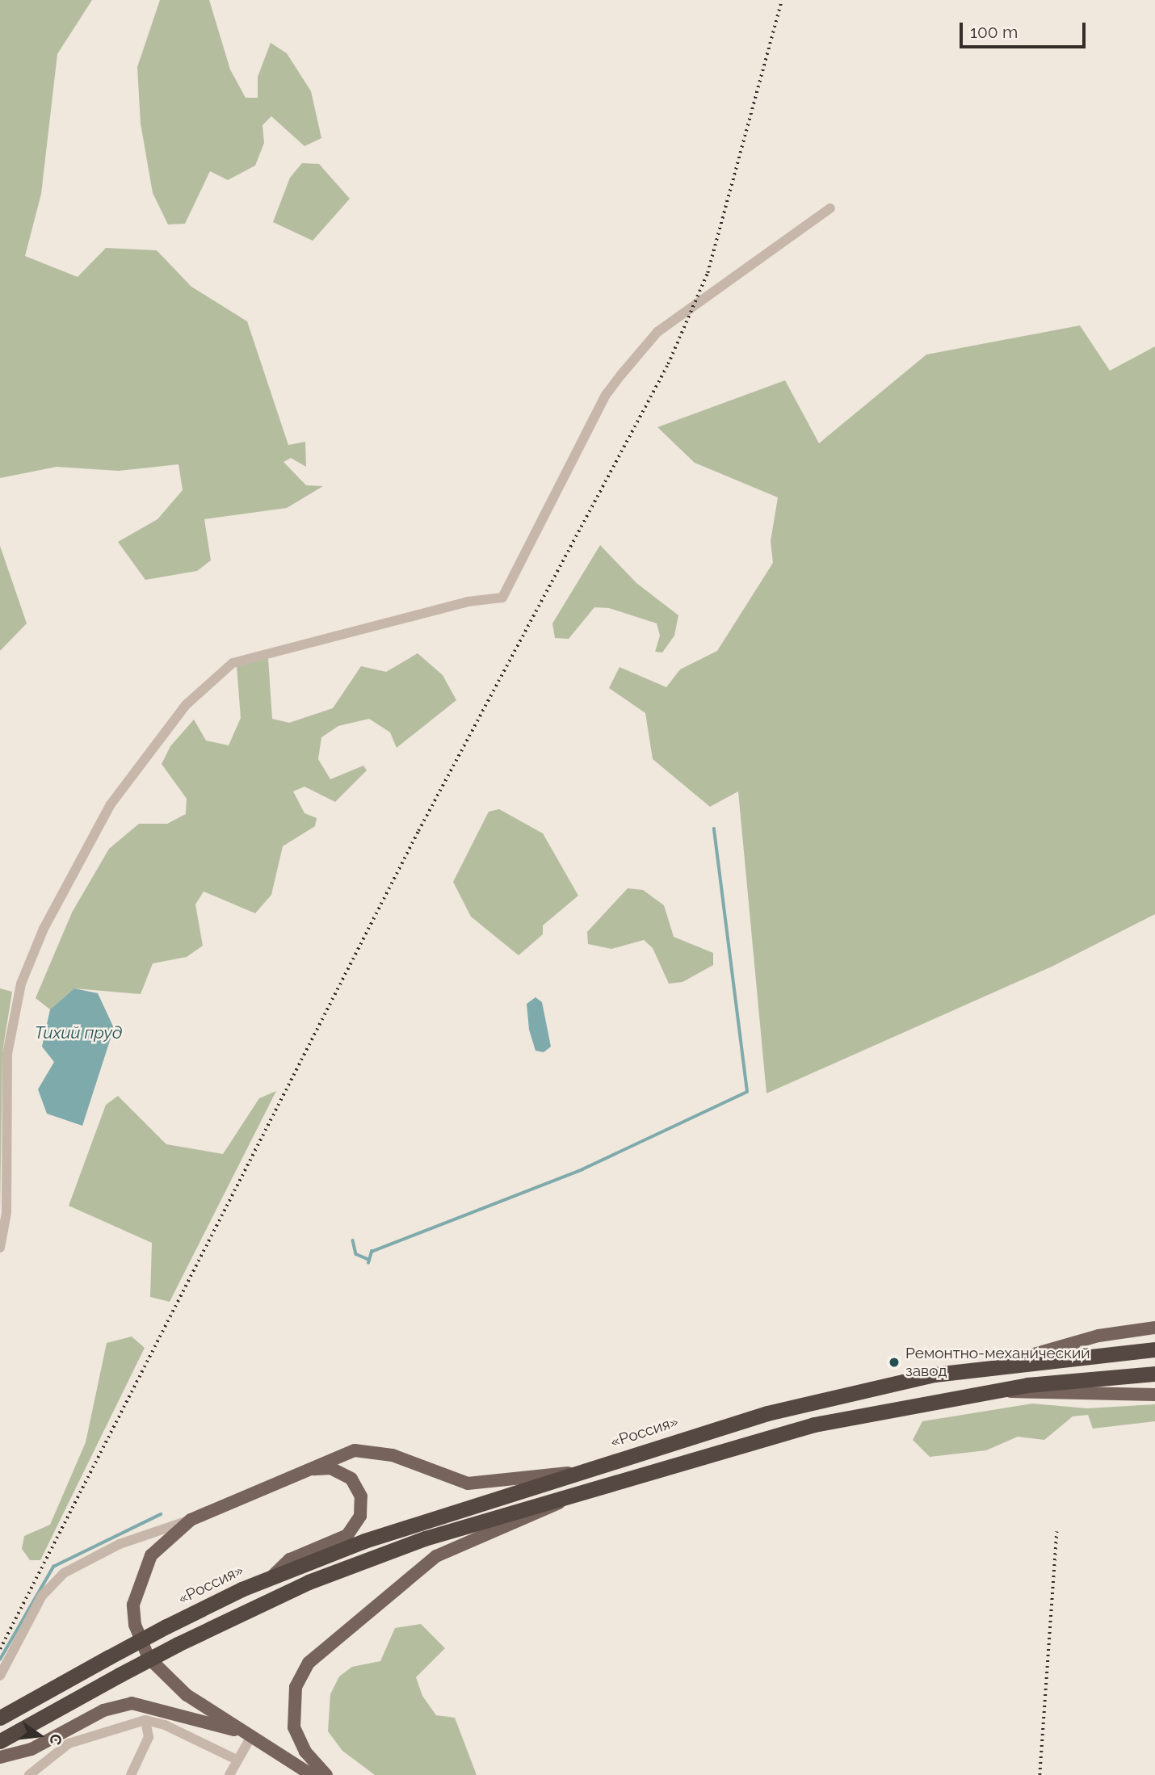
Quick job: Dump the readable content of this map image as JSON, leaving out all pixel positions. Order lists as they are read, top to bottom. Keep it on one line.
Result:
{"streets":{"highway":["«Россия»"]},"water":["Тихий пруд"],"places":["Ремонтно-механический завод"],"scale_bar":"100 m","north":"right"}
